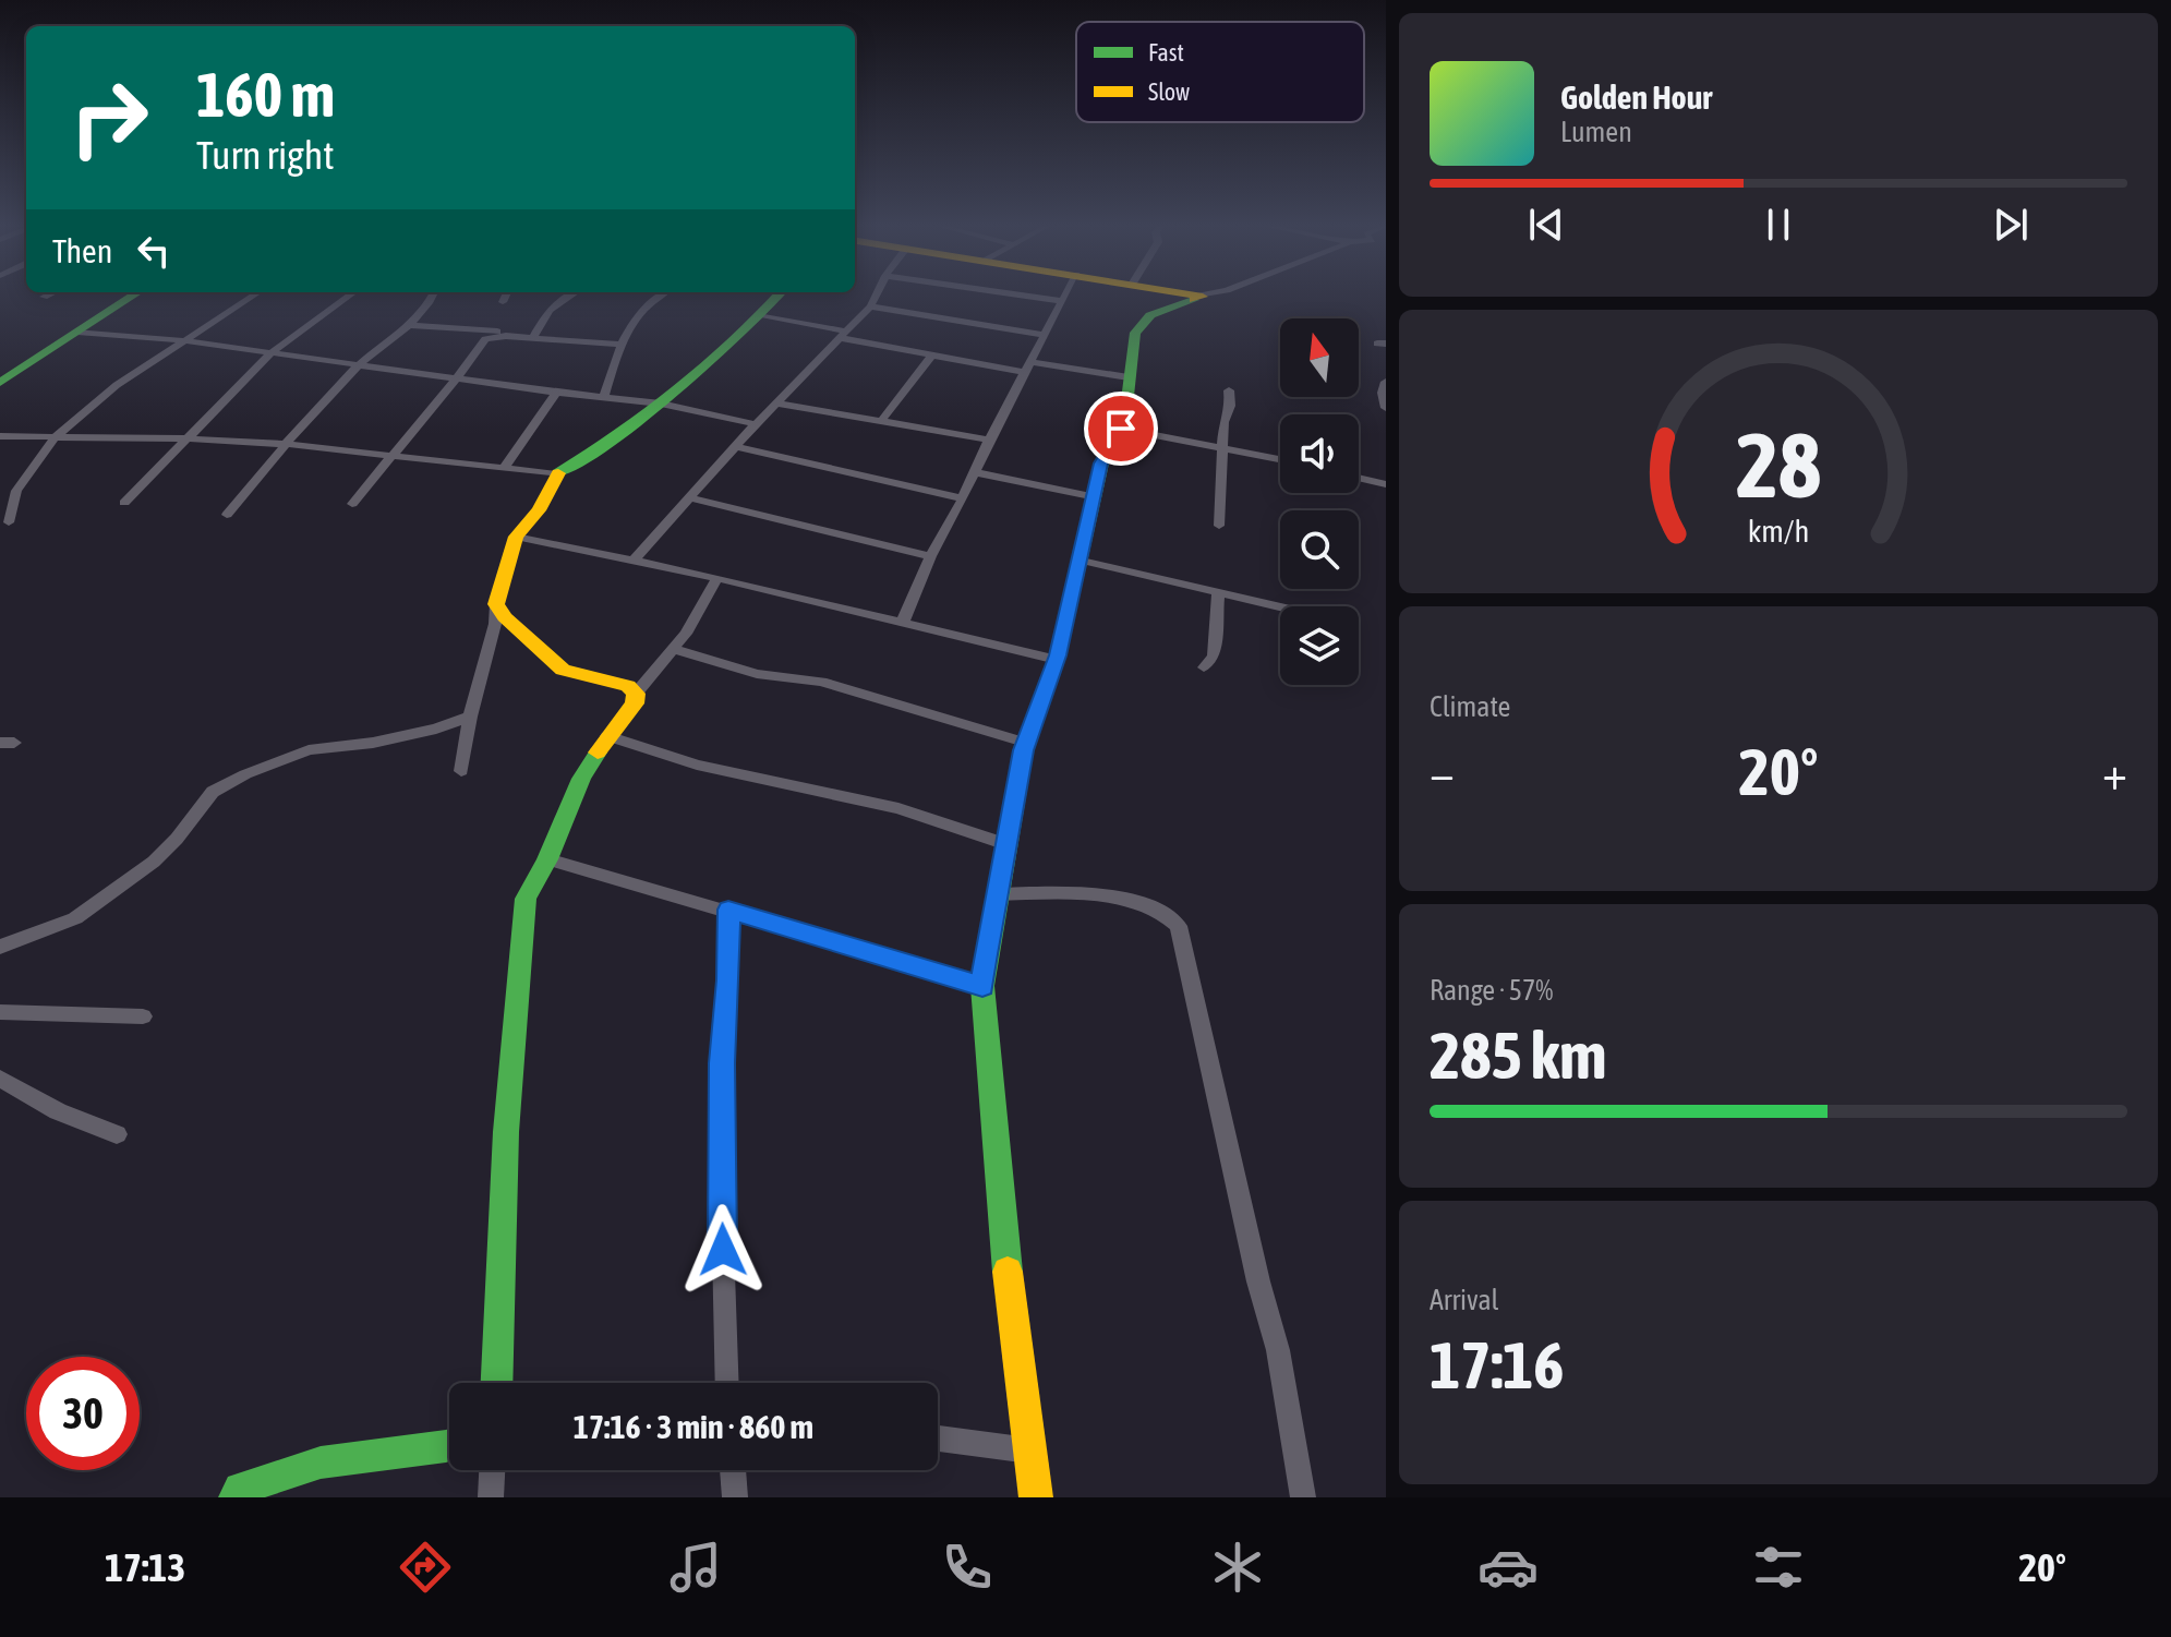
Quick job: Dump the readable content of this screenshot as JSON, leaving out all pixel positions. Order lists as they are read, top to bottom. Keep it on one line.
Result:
{"legend":["Fast","Slow"],"north":"top","page":{"turn":["160 m","Turn right"],"song":["Golden Hour","Lumen"],"then":"Then","tile":["Climate",["Range · 57%","285 km"],["Arrival","17:16"]],"heat":["−","20°","+"],"limit":"30","trip":"17:16 · 3 min · 860 m","tabs":["17:13","20°"],"gauge":["28","km/h"]}}
